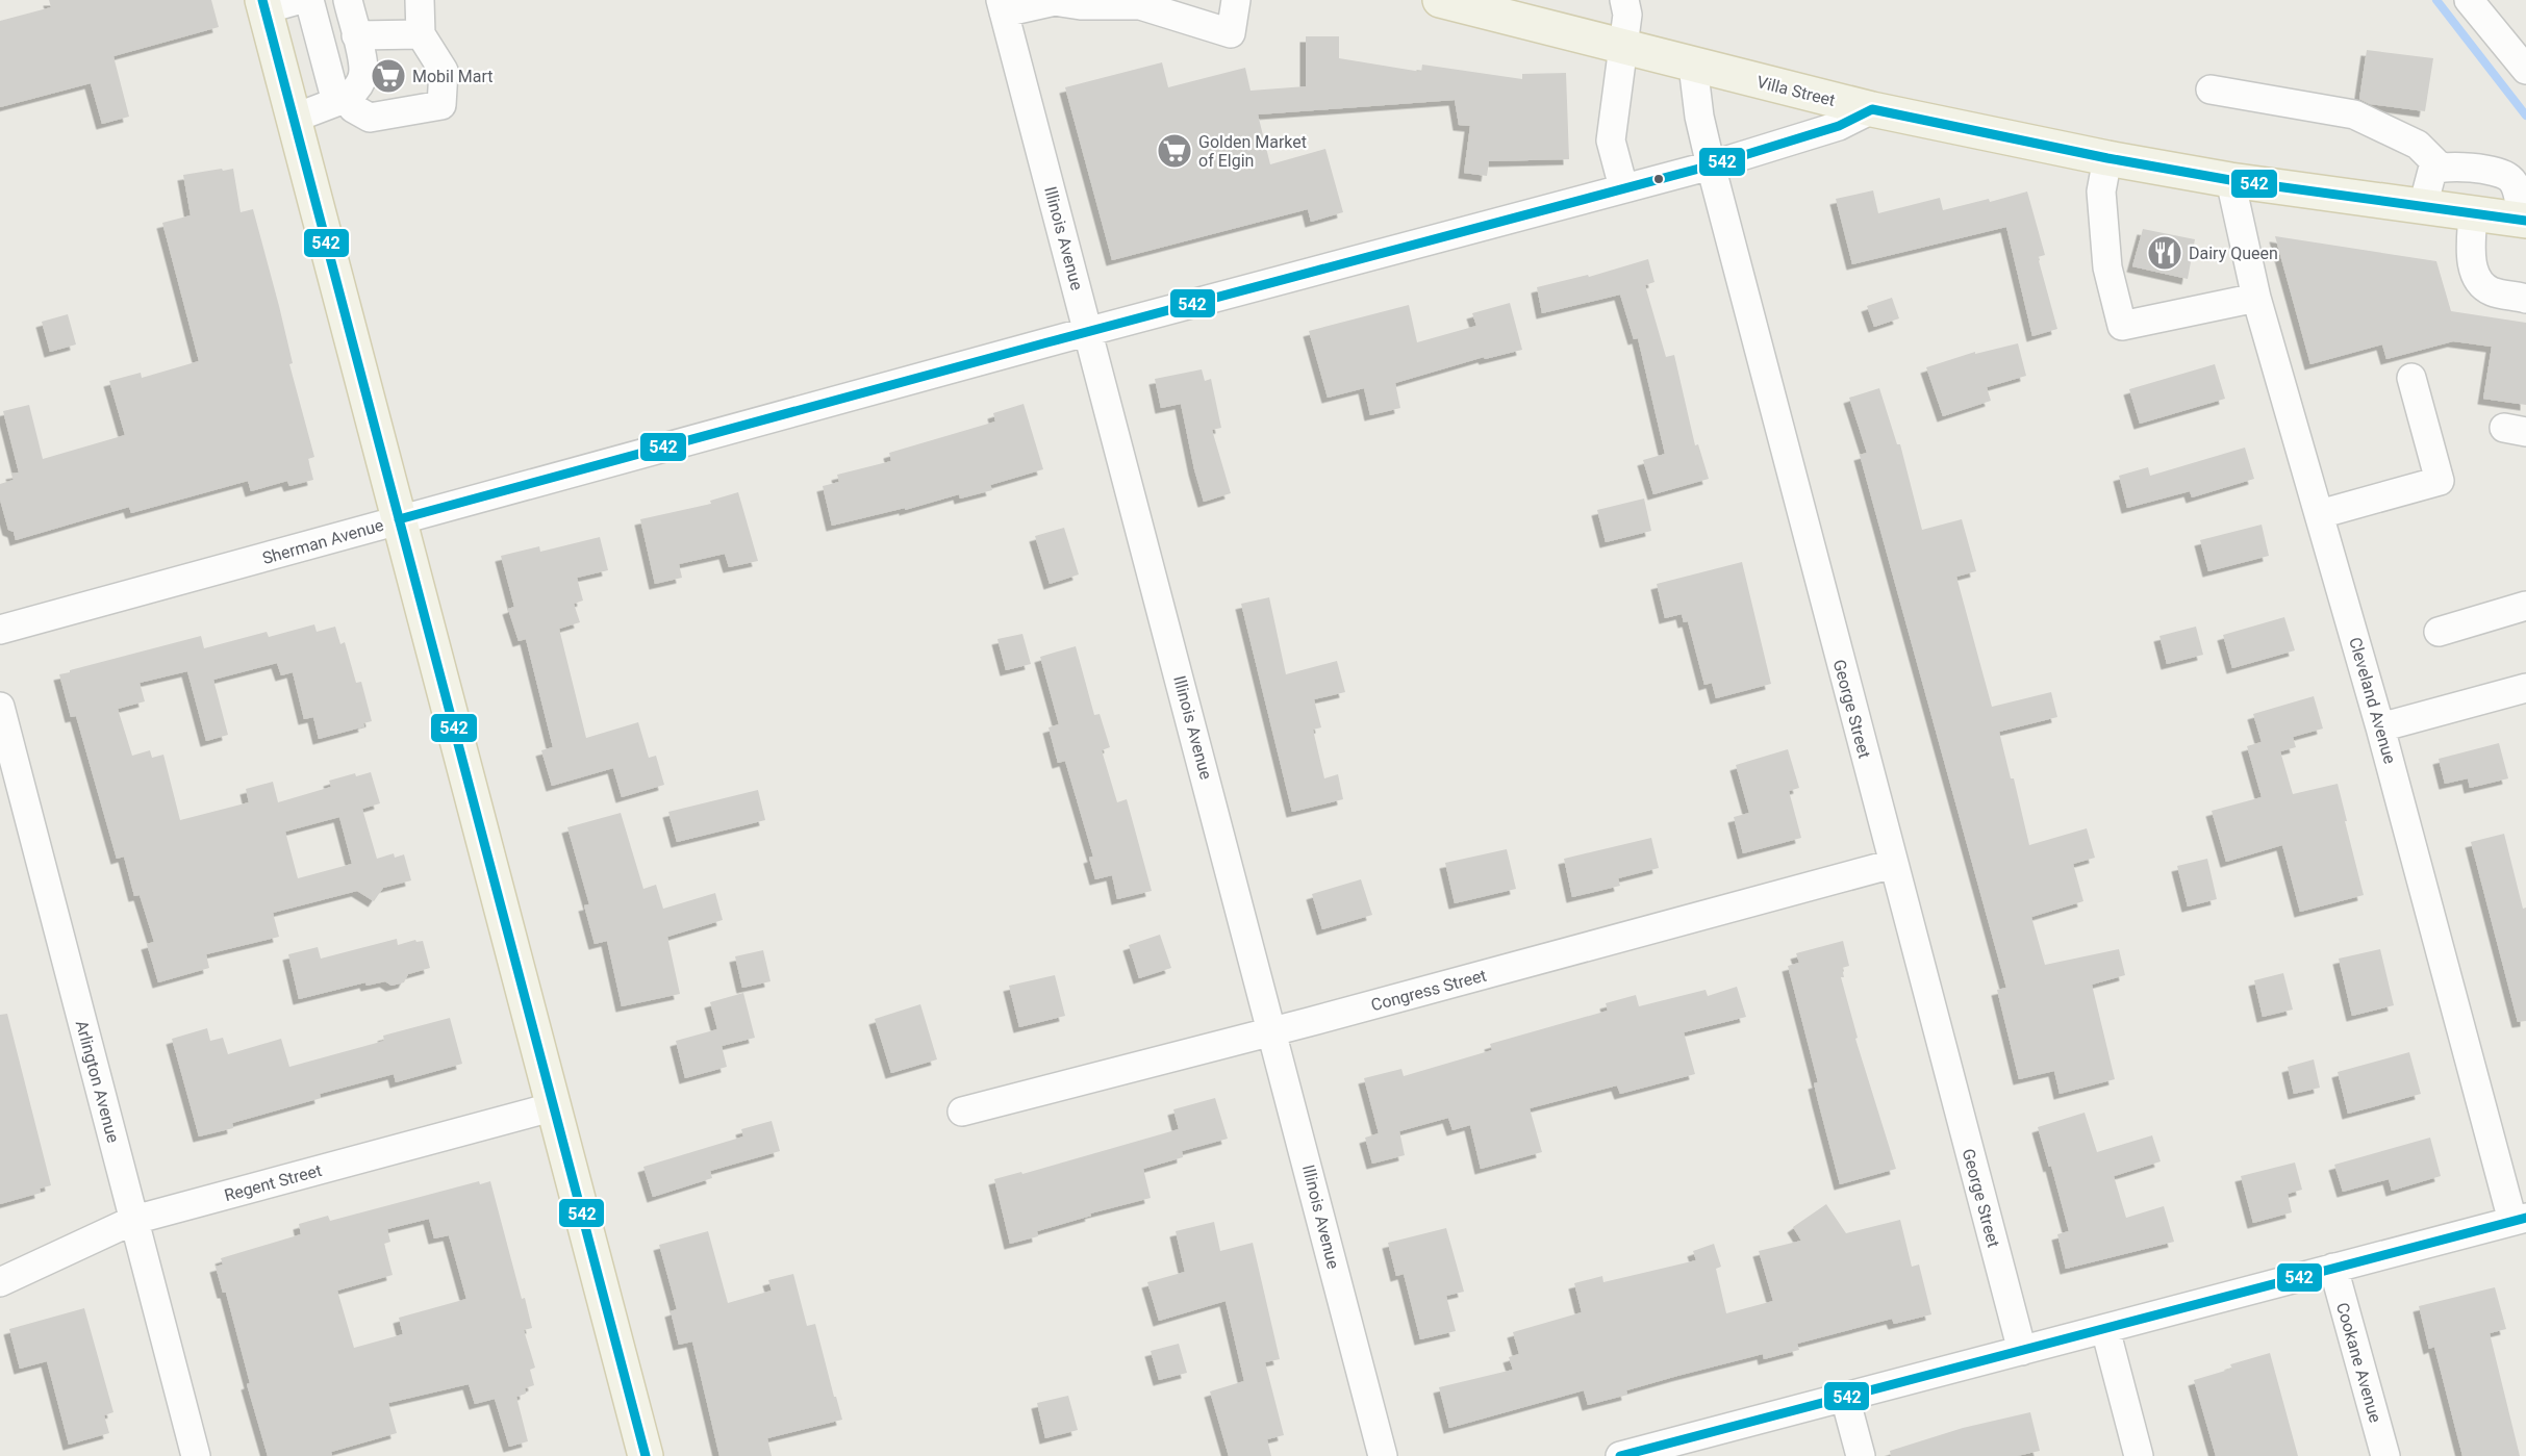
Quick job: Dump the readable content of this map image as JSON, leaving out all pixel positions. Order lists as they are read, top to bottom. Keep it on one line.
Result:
{"streets":{"main road":["Villa Street"],"street":["Illinois Avenue","Sherman Avenue","Cleveland Avenue","George Street","Congress Street","Arlington Avenue","Regent Street","Cookane Avenue"]},"crossings":[["Villa Street","Sherman Avenue"],["Villa Street","Cleveland Avenue"],["Villa Street","George Street"],["Illinois Avenue","Sherman Avenue"],["Illinois Avenue","Congress Street"],["Sherman Avenue","George Street"],["George Street","Congress Street"],["Arlington Avenue","Regent Street"]],"places":{"supermarket":["Mobil Mart","Golden Market of Elgin"],"restaurant":["Dairy Queen"]},"lines":["transit line 542"]}
